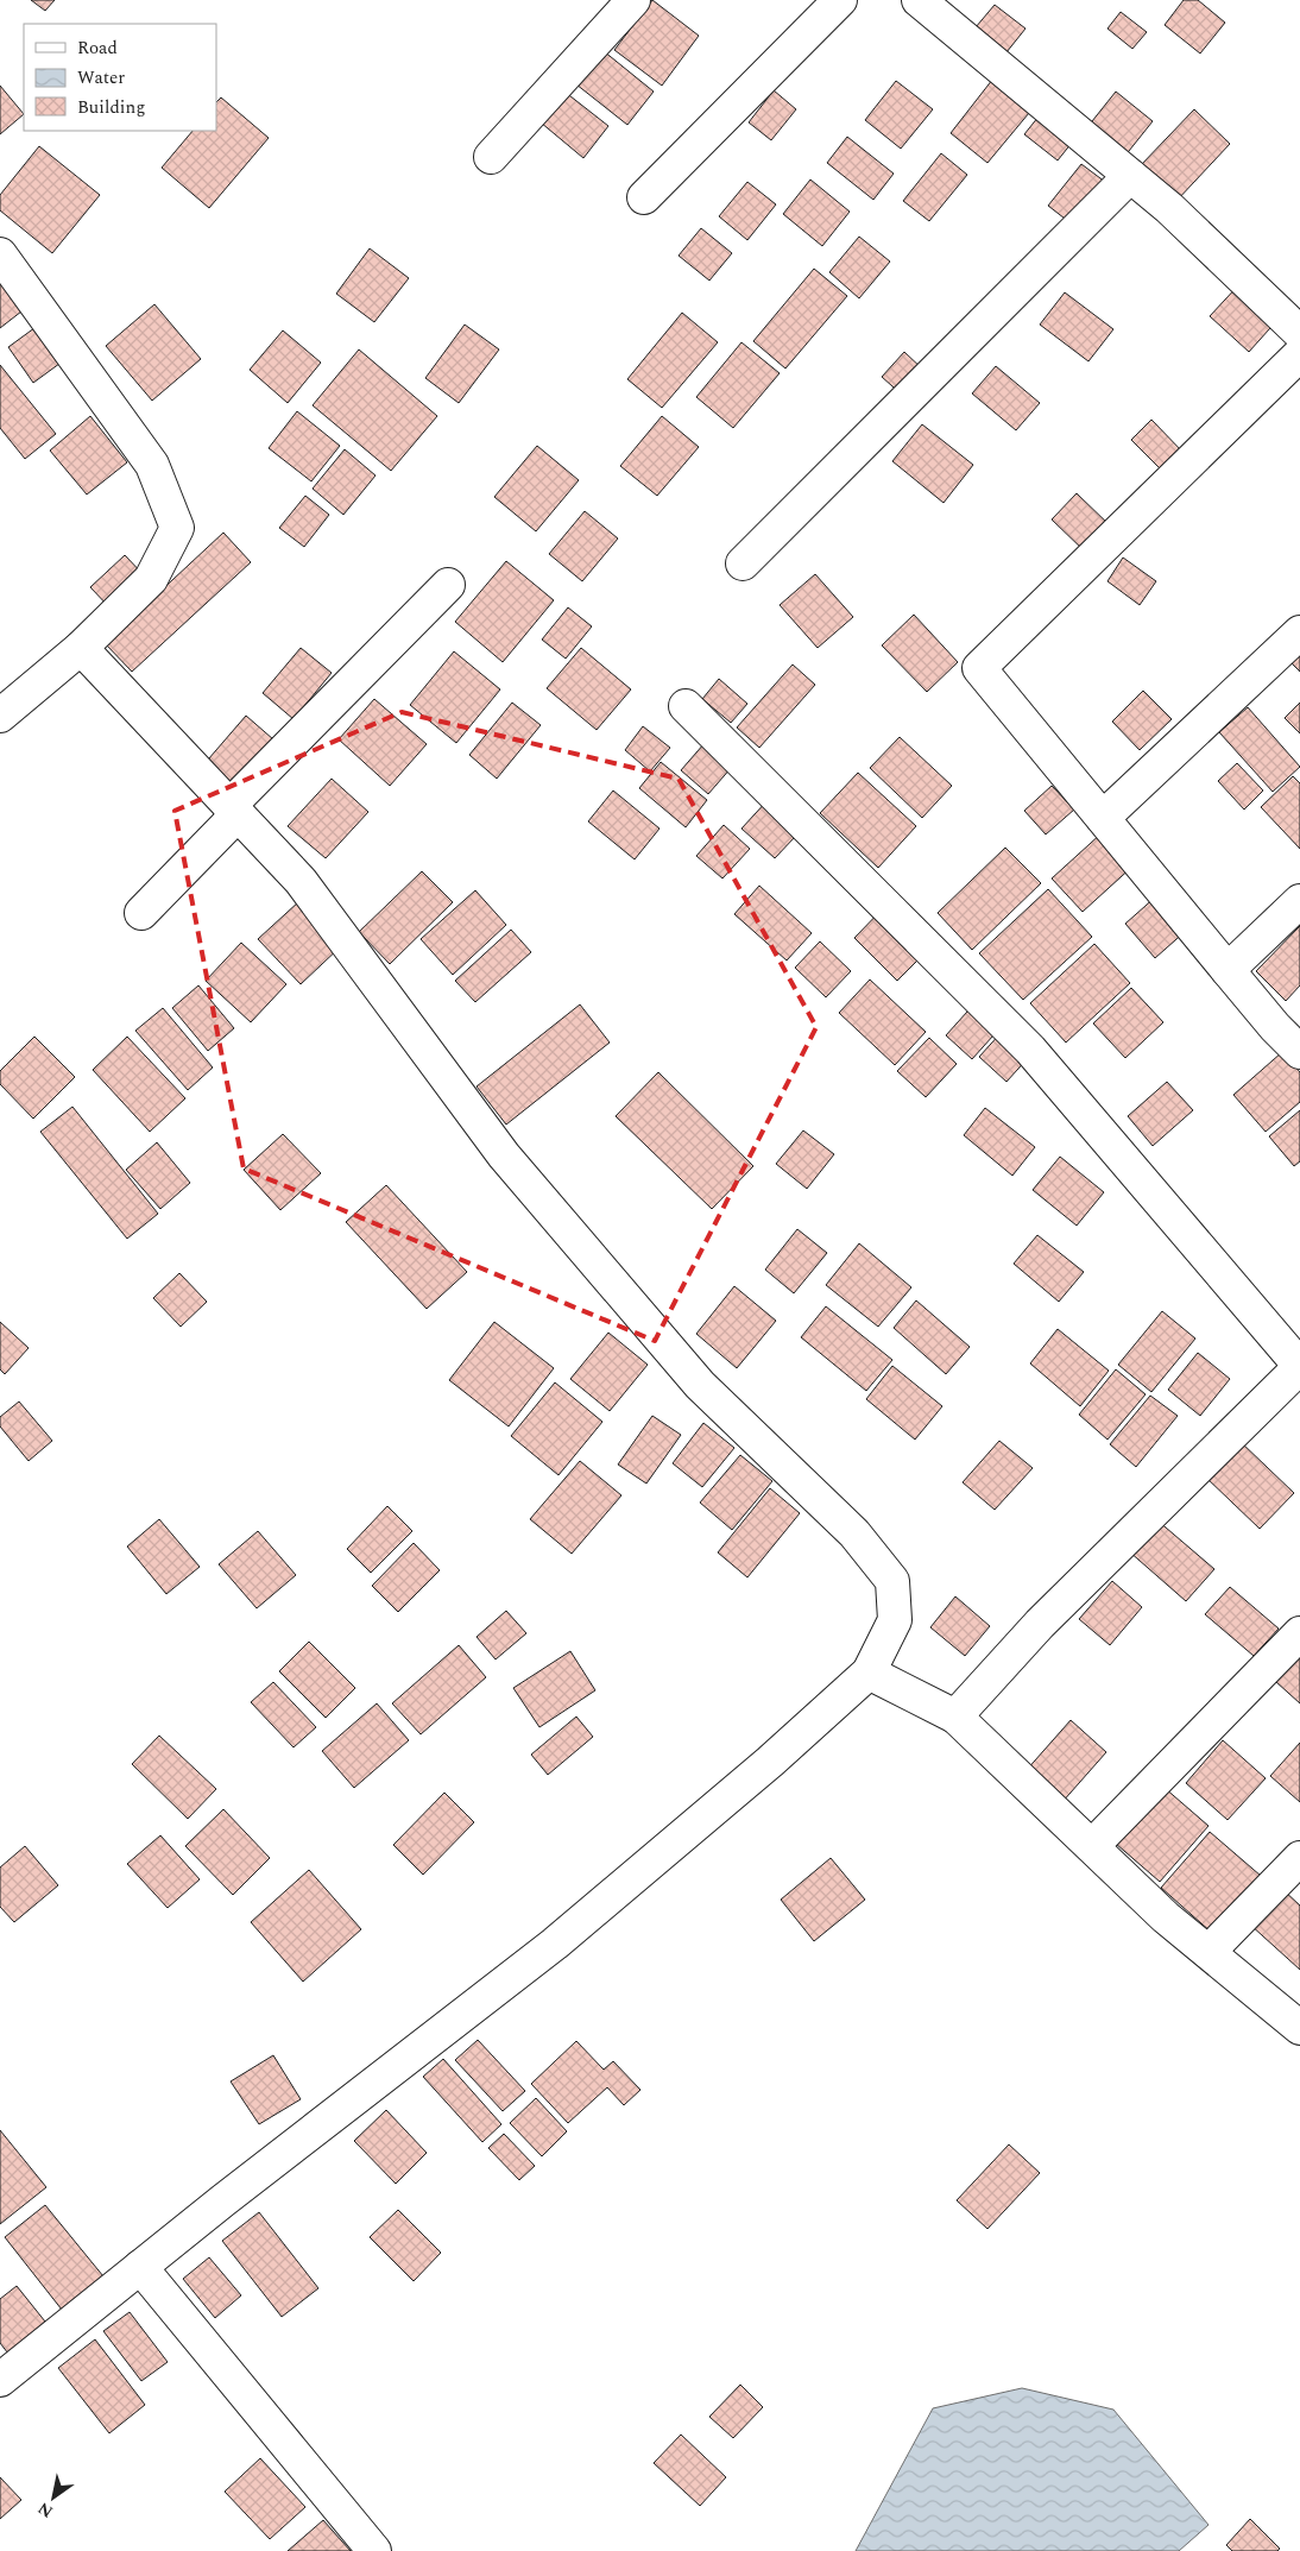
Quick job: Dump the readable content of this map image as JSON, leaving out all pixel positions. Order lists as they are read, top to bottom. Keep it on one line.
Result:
{"legend":["Road","Water","Building"],"north":"bottom left"}
